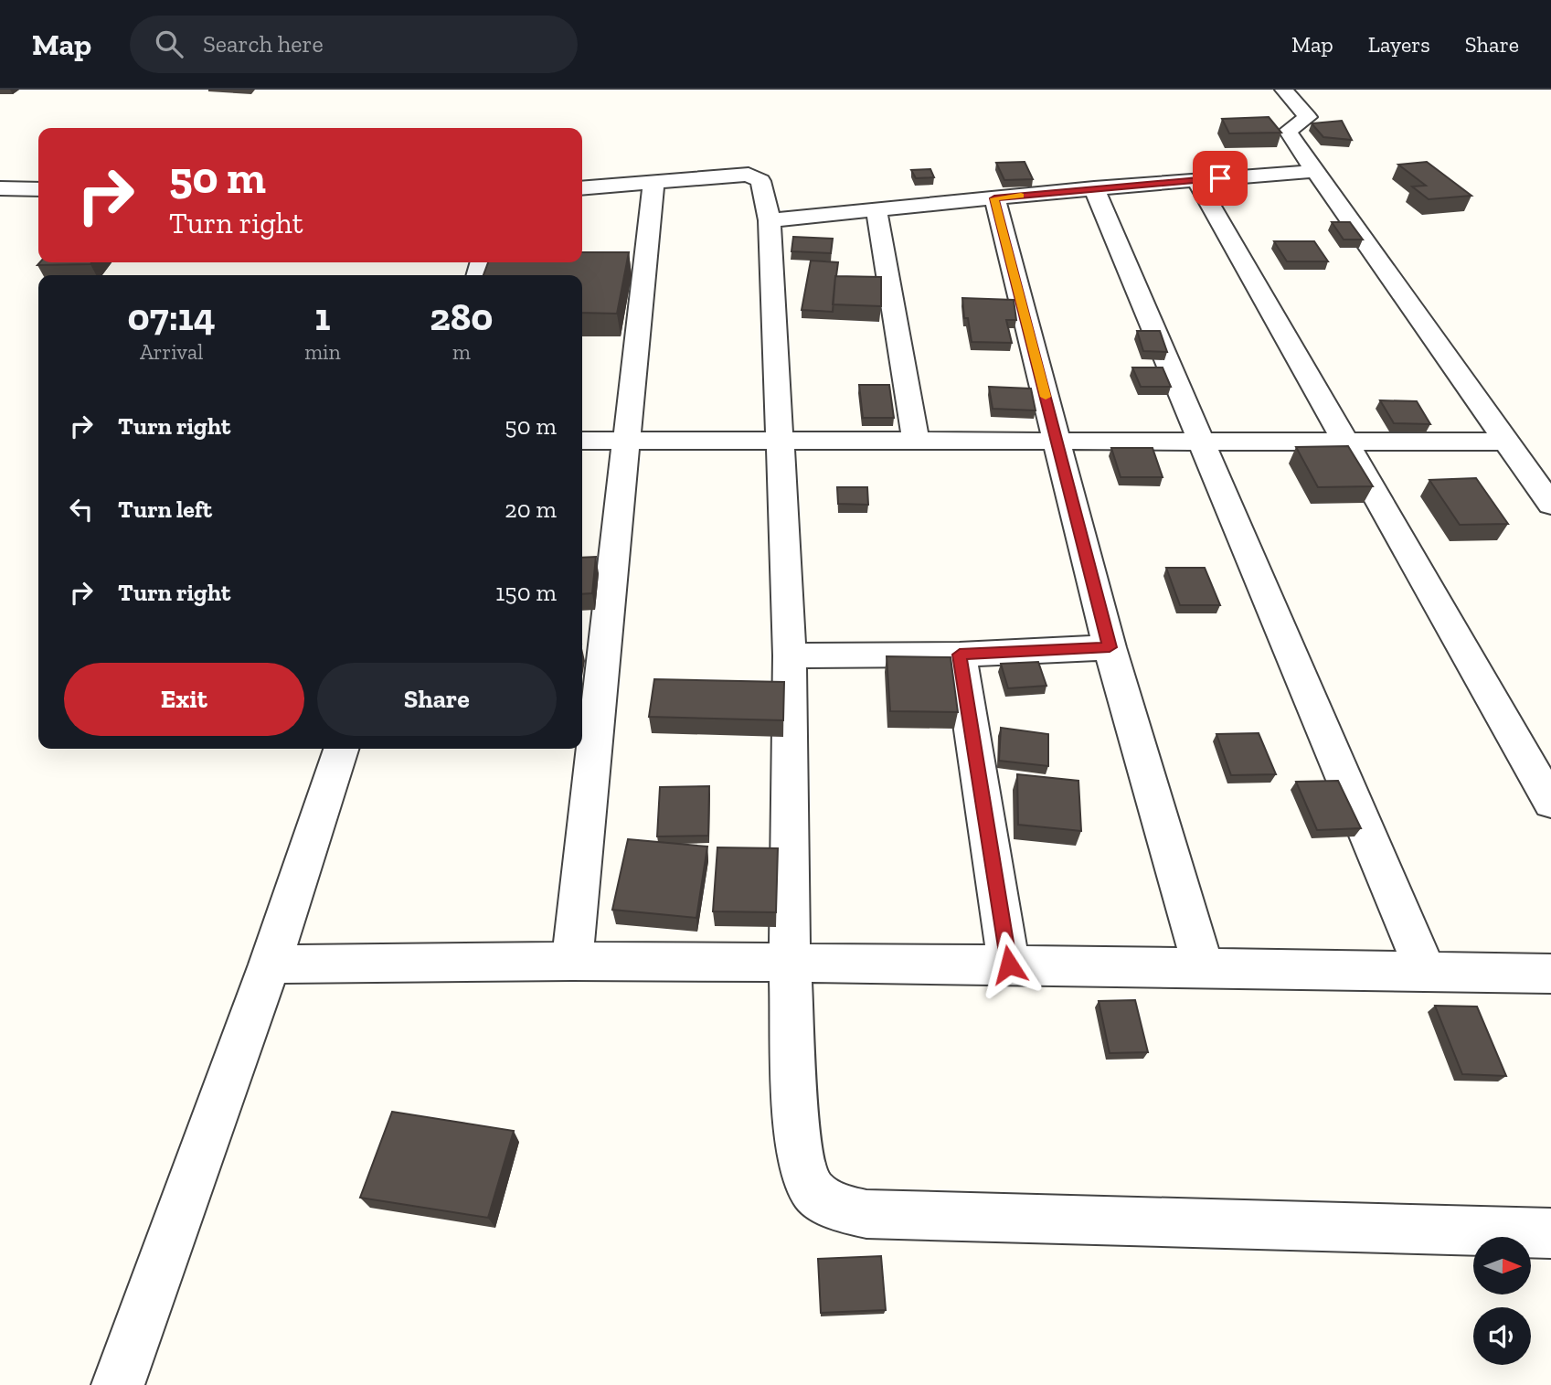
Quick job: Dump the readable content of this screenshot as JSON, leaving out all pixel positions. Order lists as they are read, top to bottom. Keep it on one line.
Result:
{"north":"right","page":{"header":"Map","search":"Search here","nav":["Map","Layers","Share"],"turn":["50 m","Turn right"],"eta":["07:14","Arrival","1","min","280","m"],"list":[{"name":"Turn right","value":"50 m"},{"name":"Turn left","value":"20 m"},{"name":"Turn right","value":"150 m"}],"buttons":["Exit","Share"]}}
